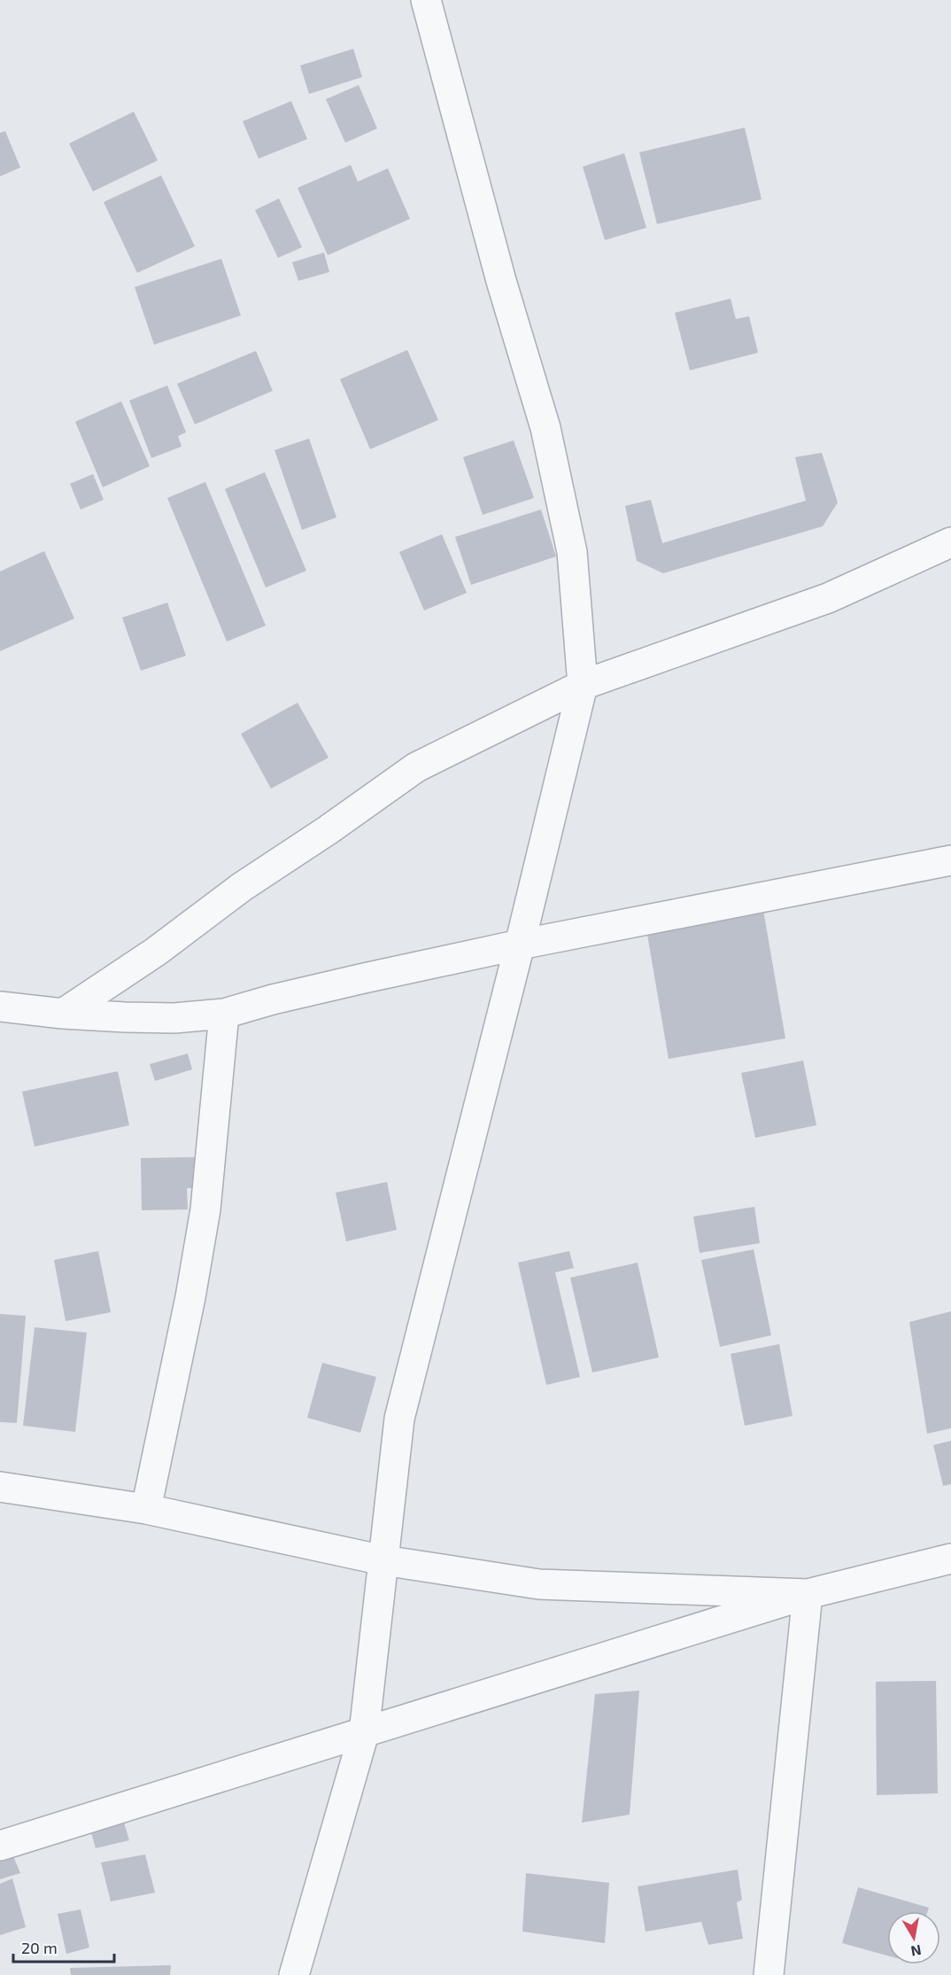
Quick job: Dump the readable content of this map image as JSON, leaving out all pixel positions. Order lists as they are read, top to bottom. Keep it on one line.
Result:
{"scale_bar":"20 m","north":"bottom"}
